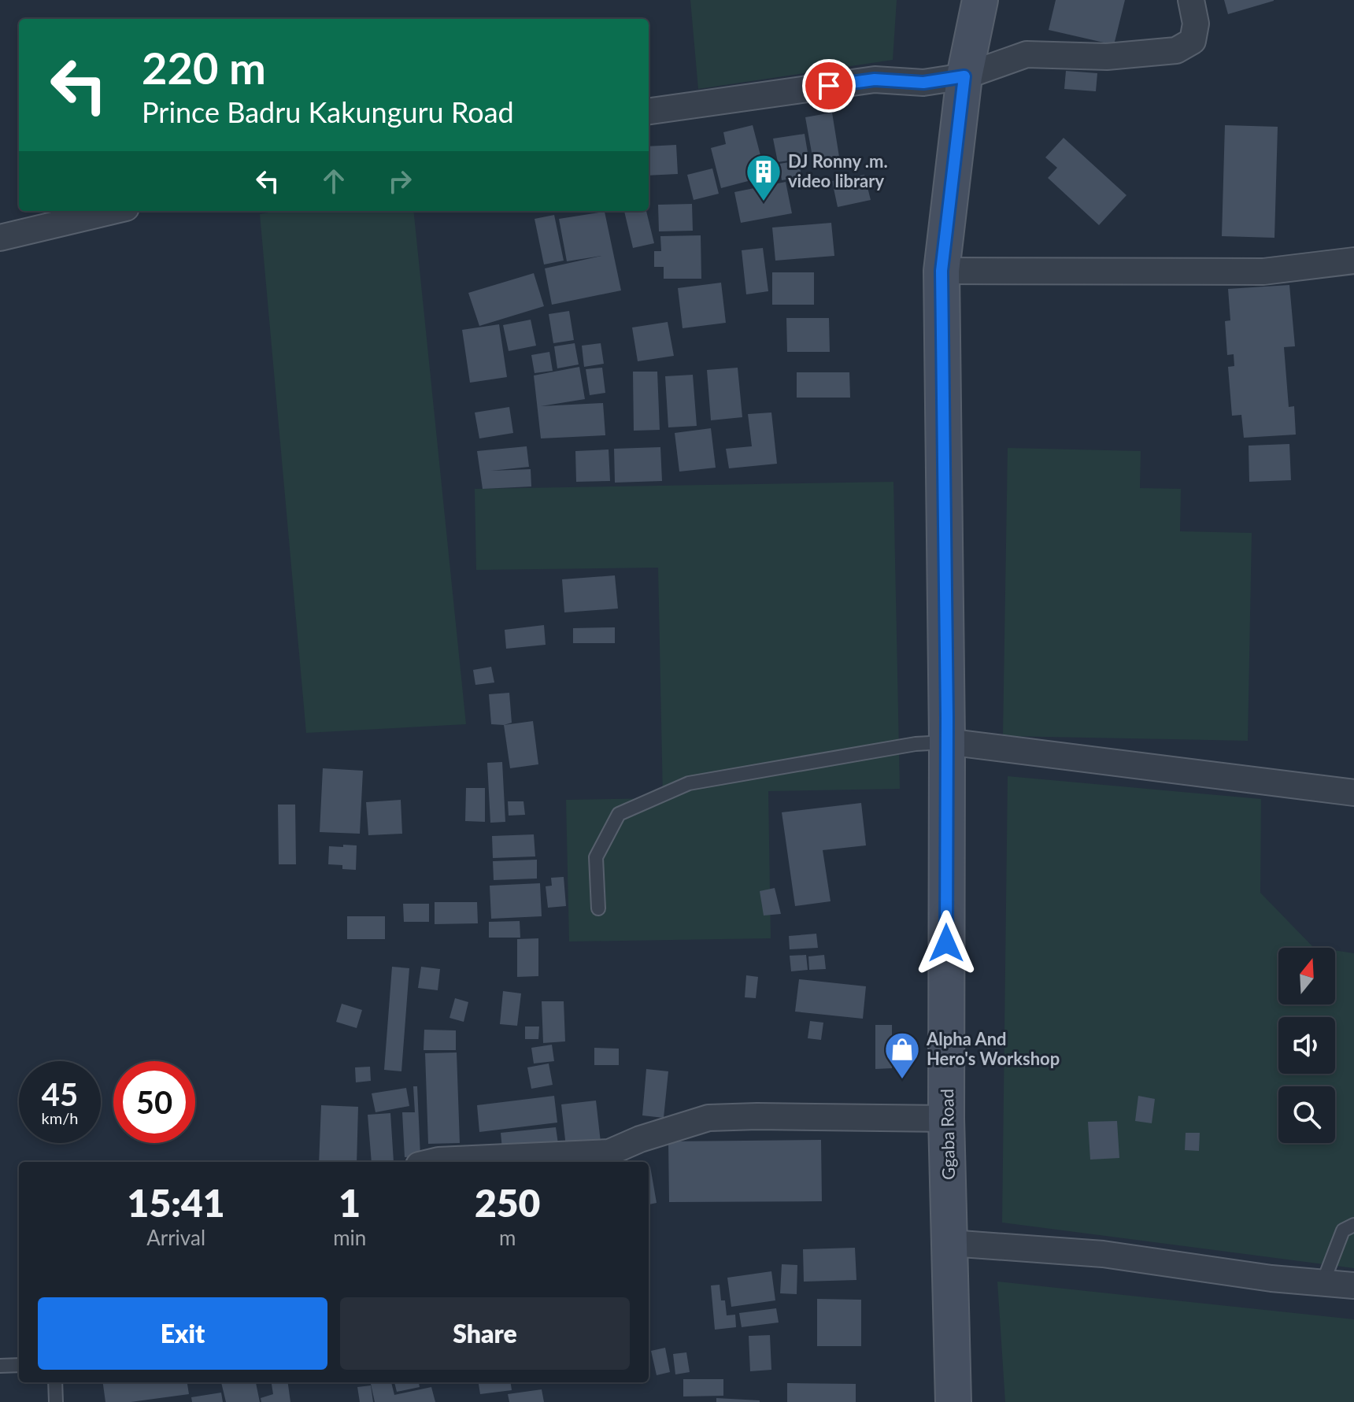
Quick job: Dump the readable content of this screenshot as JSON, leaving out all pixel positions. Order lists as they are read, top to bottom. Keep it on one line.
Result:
{"streets":{"main road":["Ggaba Road"]},"places":{"building":["DJ Ronny .m. video library"],"shop":["Alpha And Hero's Workshop"]},"north":"top","page":{"turn":["220 m","Prince Badru Kakunguru Road"],"speed":"45 km/h","limit":"50","eta":["15:41","Arrival","1","min","250","m"],"buttons":["Exit","Share"]}}
